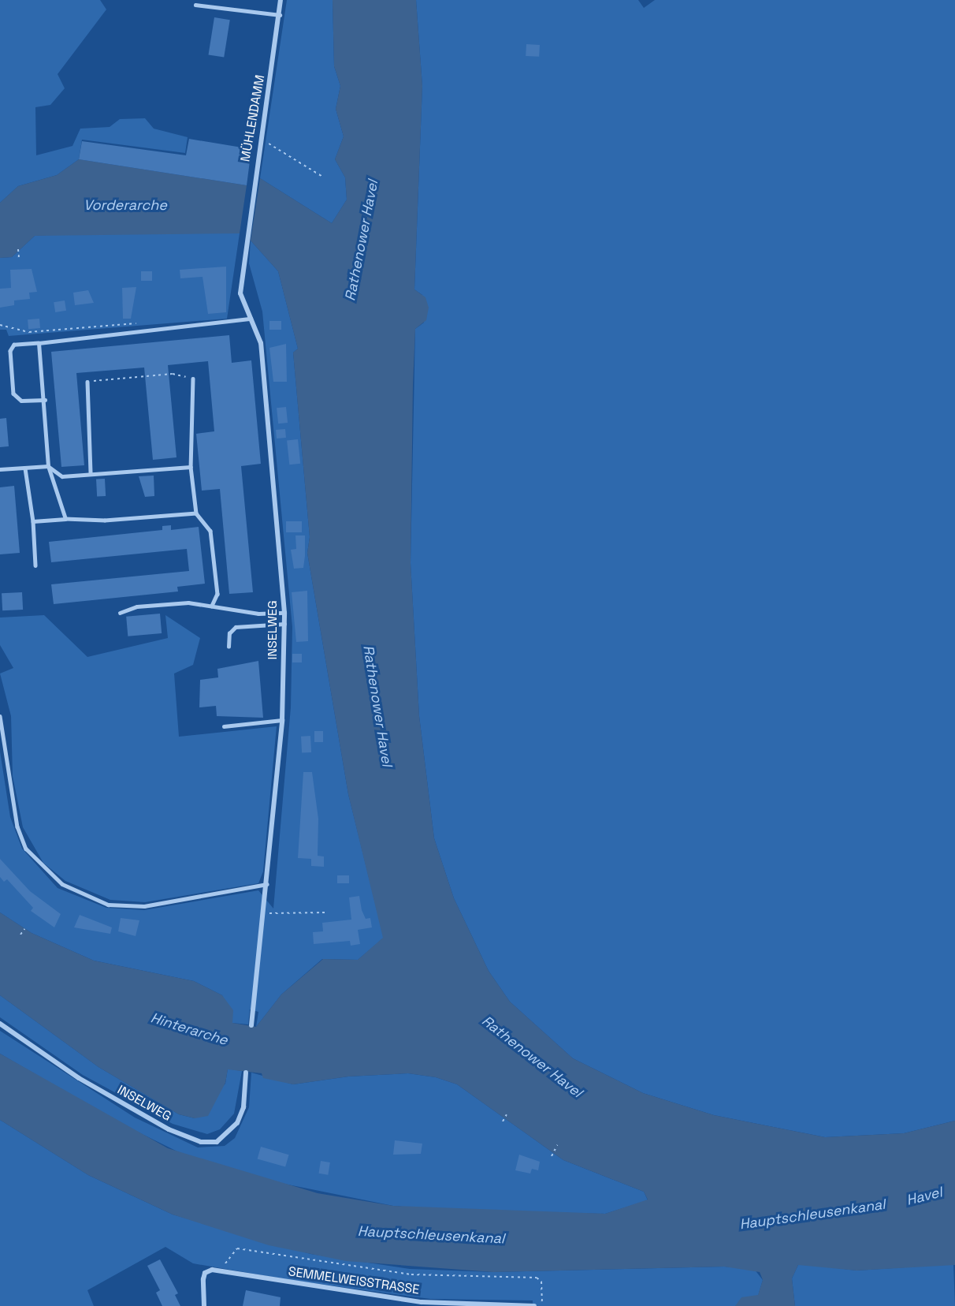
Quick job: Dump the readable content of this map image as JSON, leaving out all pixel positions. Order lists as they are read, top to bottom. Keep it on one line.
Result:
{"streets":{"street":["MÜHLENDAMM","INSELWEG","SEMMELWEISSTRASSE"]},"crossings":[["MÜHLENDAMM","INSELWEG"]],"water":["Vorderarche","Rathenower Havel","Hinterarche","Havel","Hauptschleusenkanal"]}
